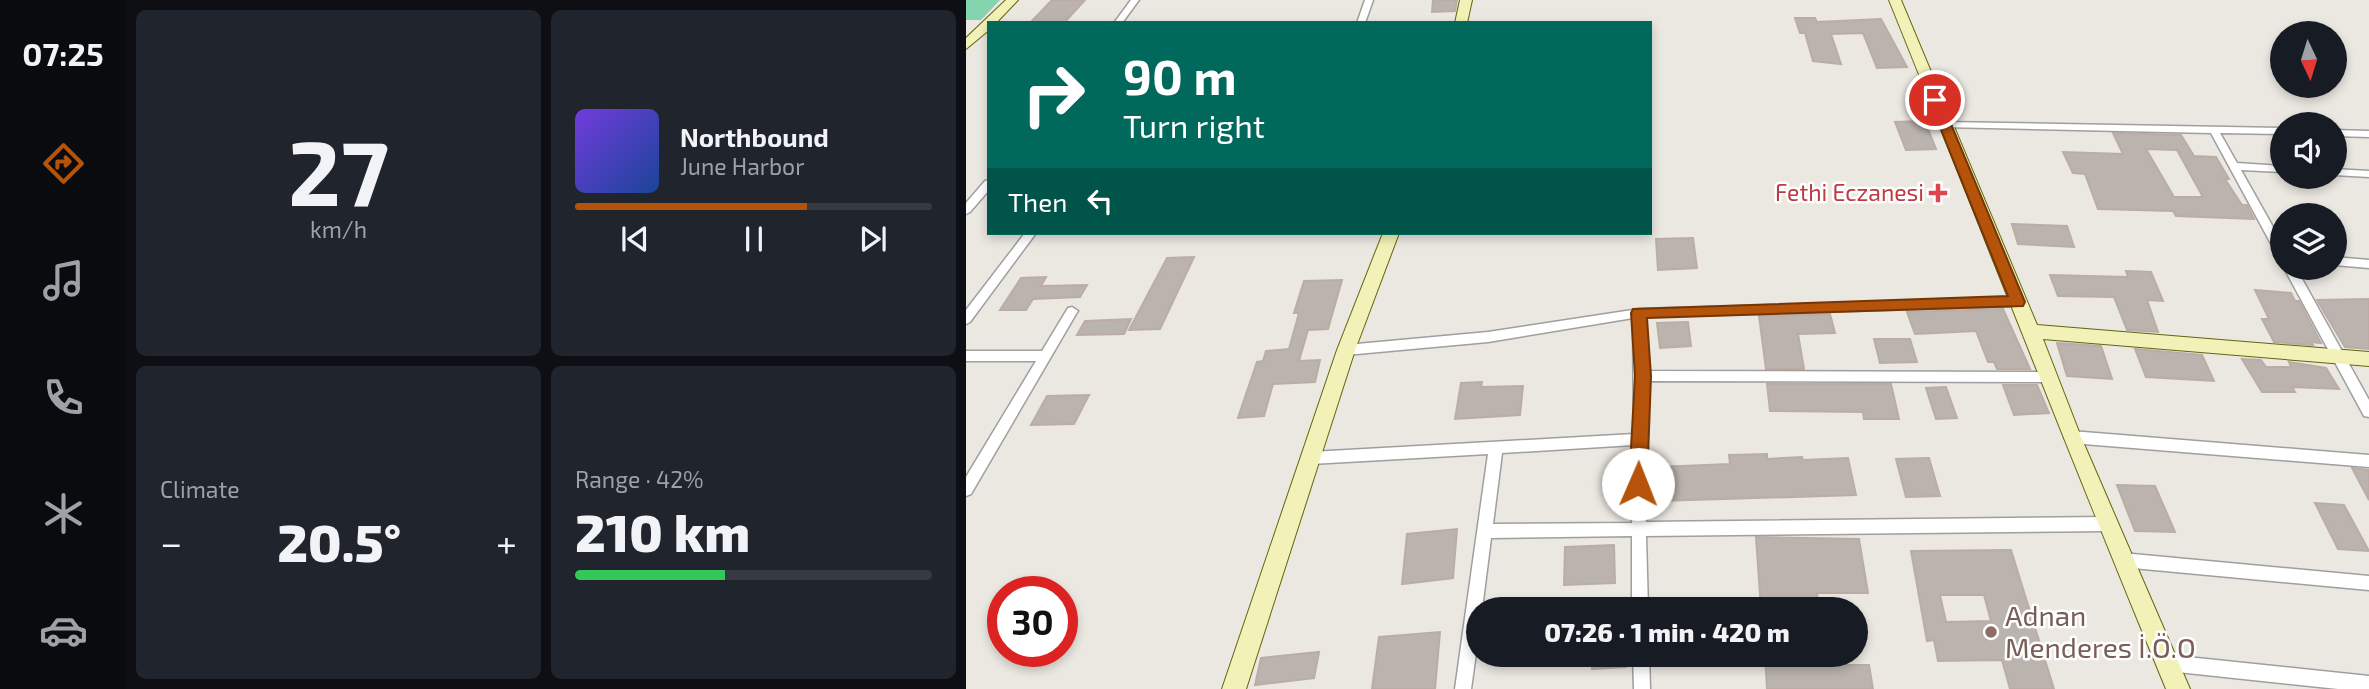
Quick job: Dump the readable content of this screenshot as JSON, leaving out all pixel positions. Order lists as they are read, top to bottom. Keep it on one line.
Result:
{"places":{"health":["Fethi Eczanesi"],"other":["Adnan Menderes İ.Ö.O"]},"north":"bottom","page":{"tabs":"07:25","tile":[["27","km/h"],"Climate",["Range · 42%","210 km"]],"turn":["90 m","Turn right"],"song":["Northbound","June Harbor"],"then":"Then","heat":["−","20.5°","+"],"limit":"30","trip":"07:26 · 1 min · 420 m"}}
